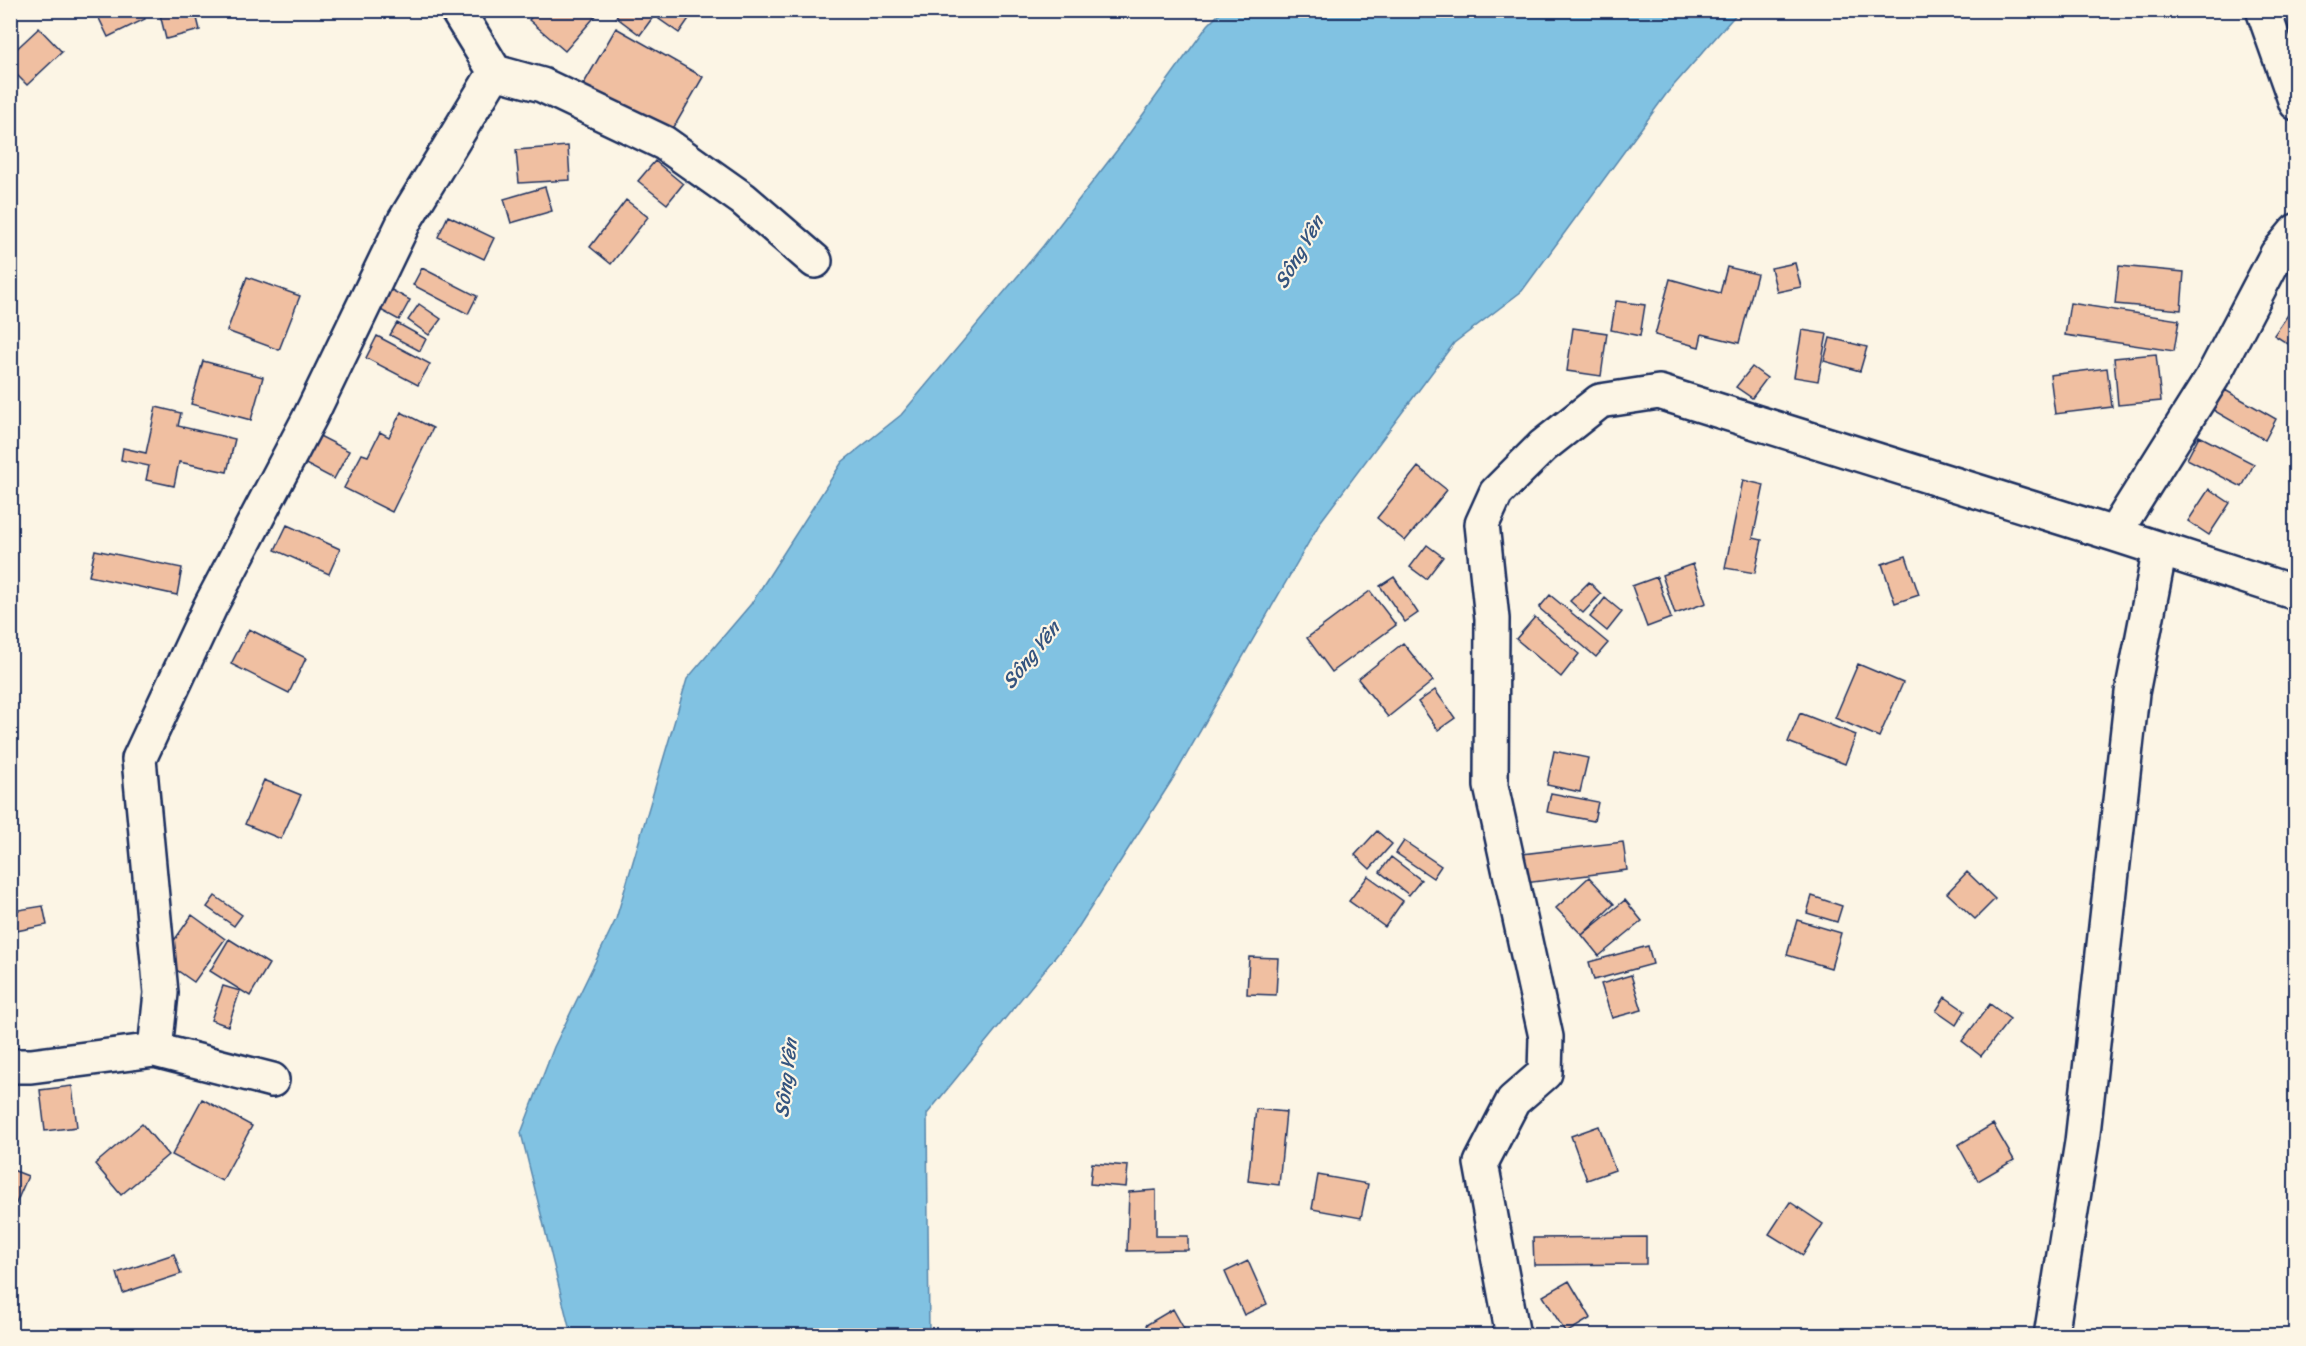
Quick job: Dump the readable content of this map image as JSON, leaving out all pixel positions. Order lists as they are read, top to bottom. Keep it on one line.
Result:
{"water":["Sông Yên"]}
